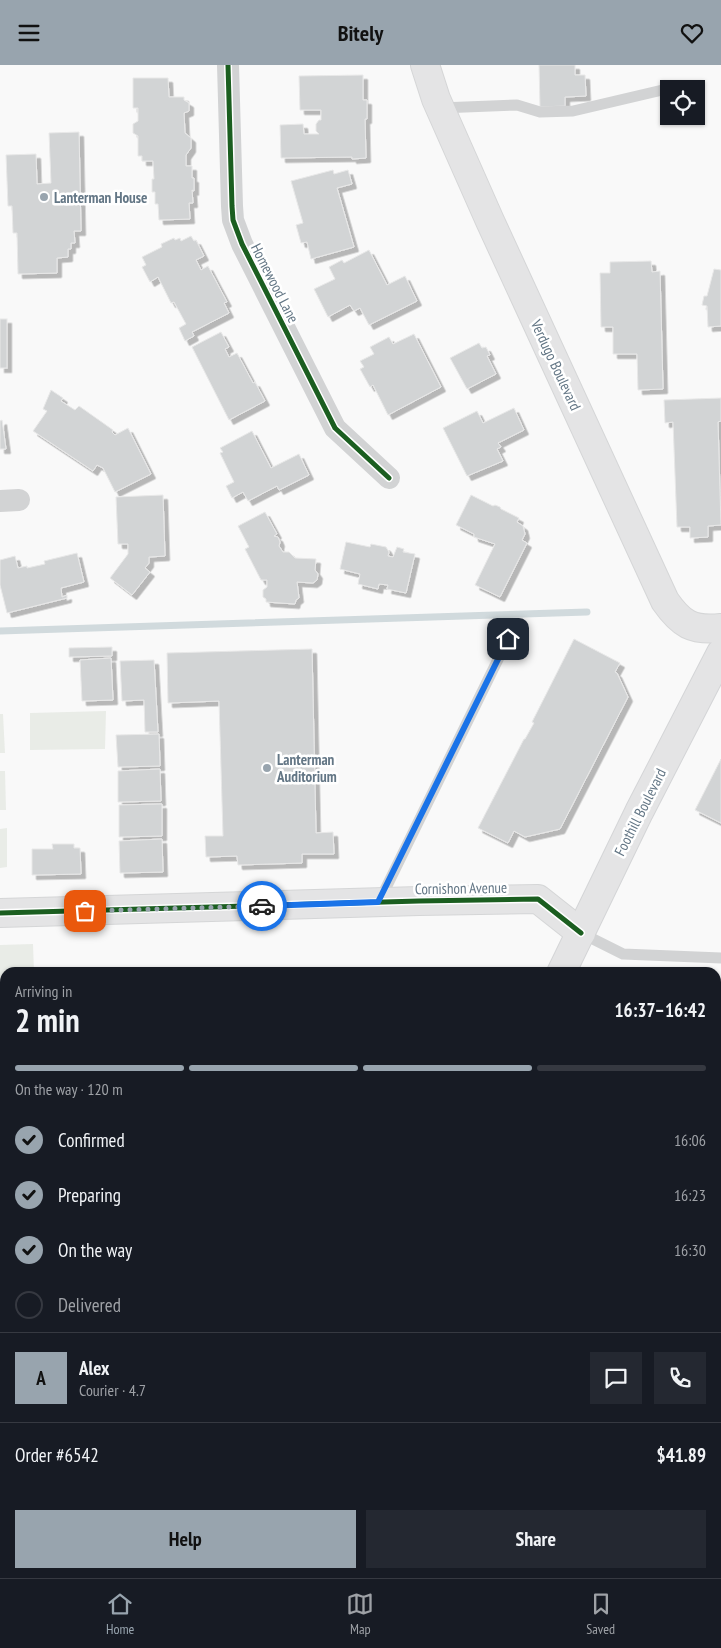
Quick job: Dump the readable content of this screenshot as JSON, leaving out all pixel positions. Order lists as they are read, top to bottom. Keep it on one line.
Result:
{"streets":{"main road":["Verdugo Boulevard","Foothill Boulevard","Cornishon Avenue"],"street":["Homewood Lane"]},"crossings":[["Foothill Boulevard","Cornishon Avenue"]],"places":["Lanterman House","Lanterman Auditorium"],"page":{"header":"Bitely","heading":["2 min","Arriving in","16:37–16:42"],"panel":["Alex","Courier · 4.7","Order #6542","$41.89"],"bar":"On the way · 120 m","list":[["Confirmed","16:06"],["Preparing","16:23"],["On the way","16:30"],"Delivered"],"round":"A","buttons":["Help","Share"],"tabs":["Home","Map","Saved"]}}
